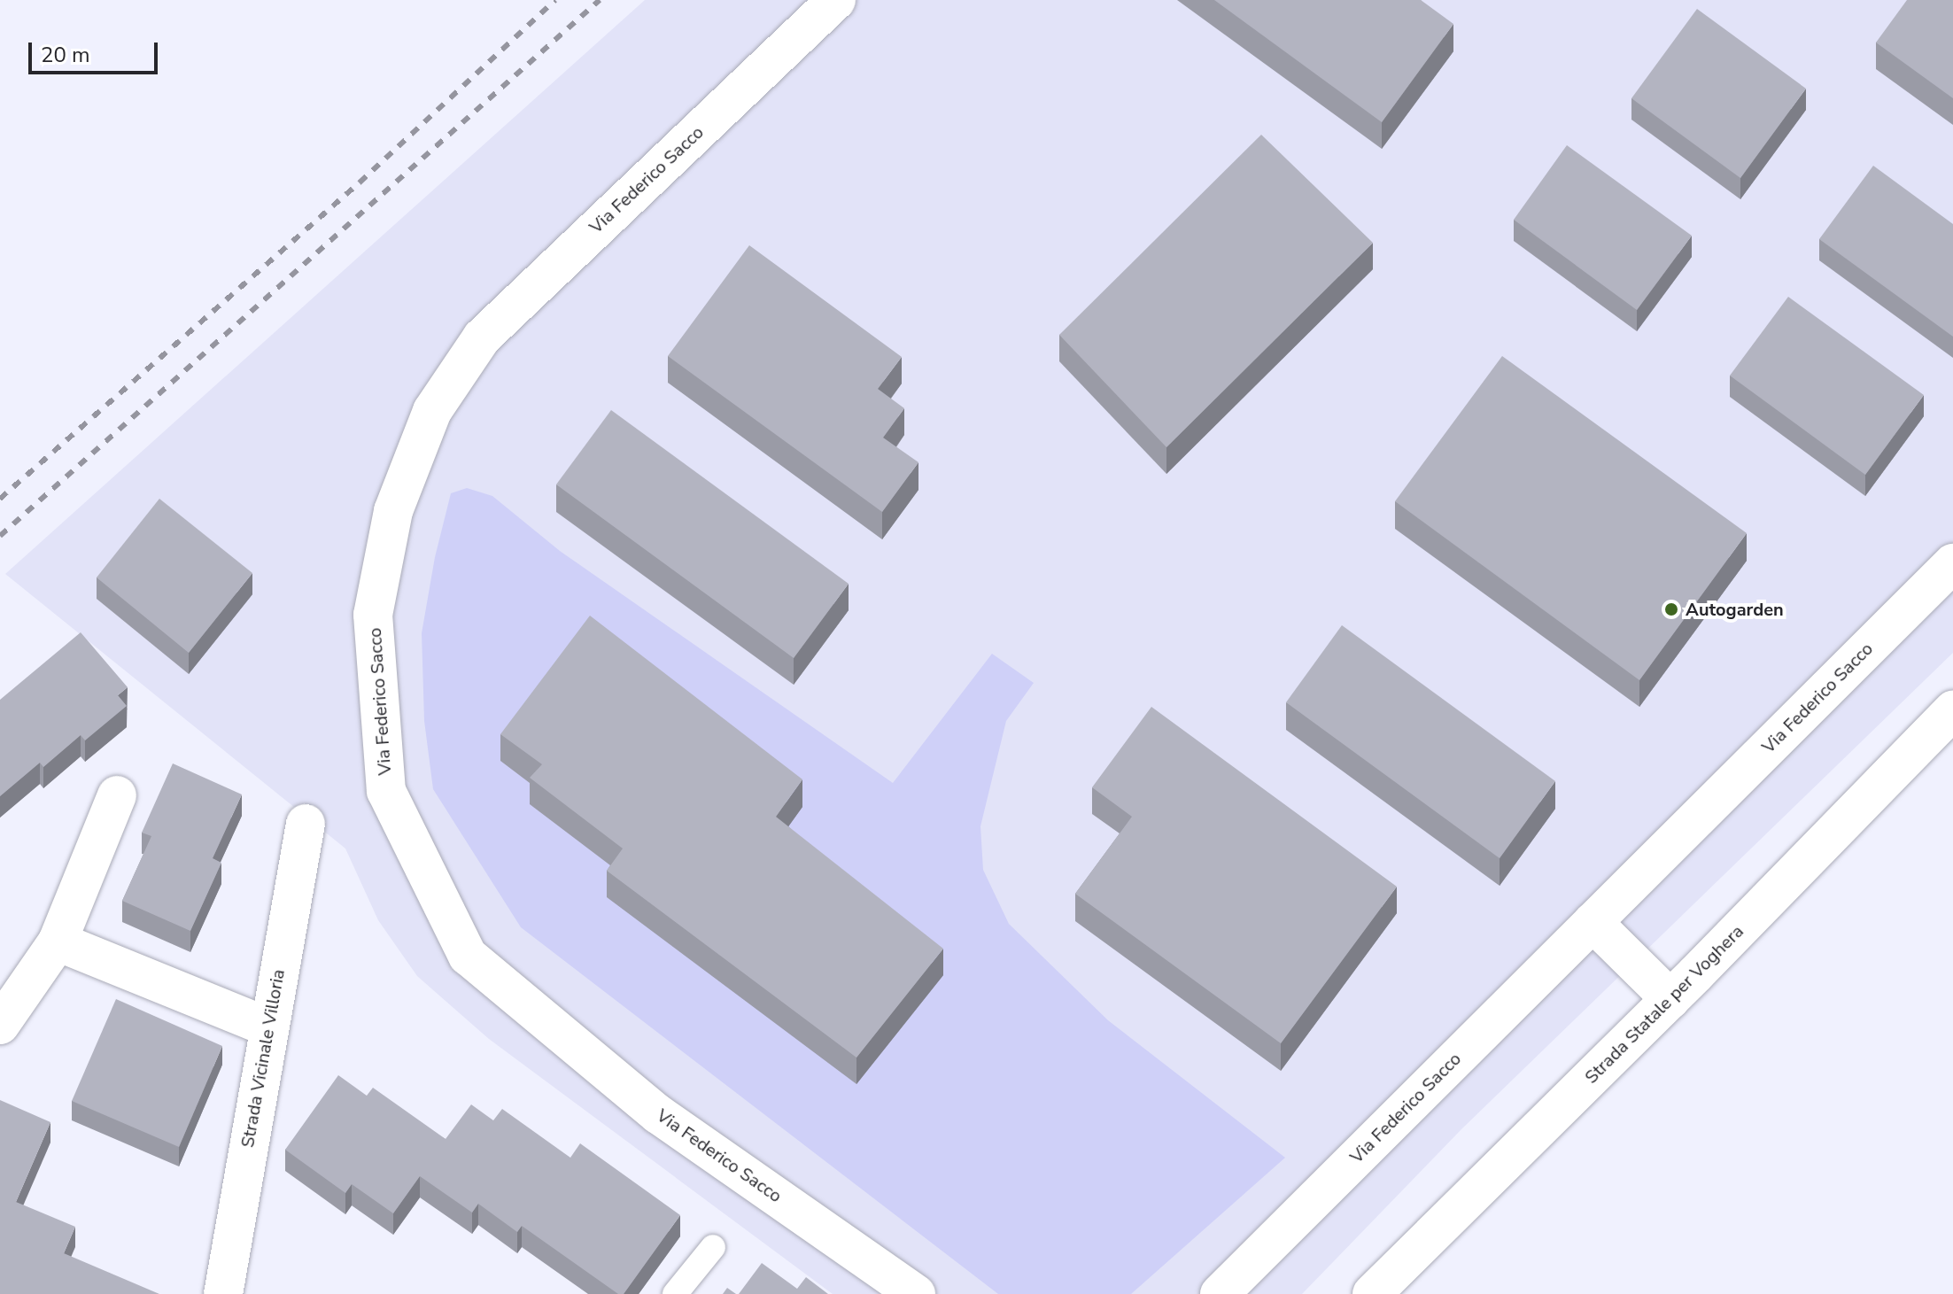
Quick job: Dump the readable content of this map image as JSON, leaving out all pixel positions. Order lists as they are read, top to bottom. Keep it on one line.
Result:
{"streets":{"street":["Via Federico Sacco","Strada Statale per Voghera","Strada Vicinale Villoria"]},"places":["Autogarden"],"scale_bar":"20 m"}
